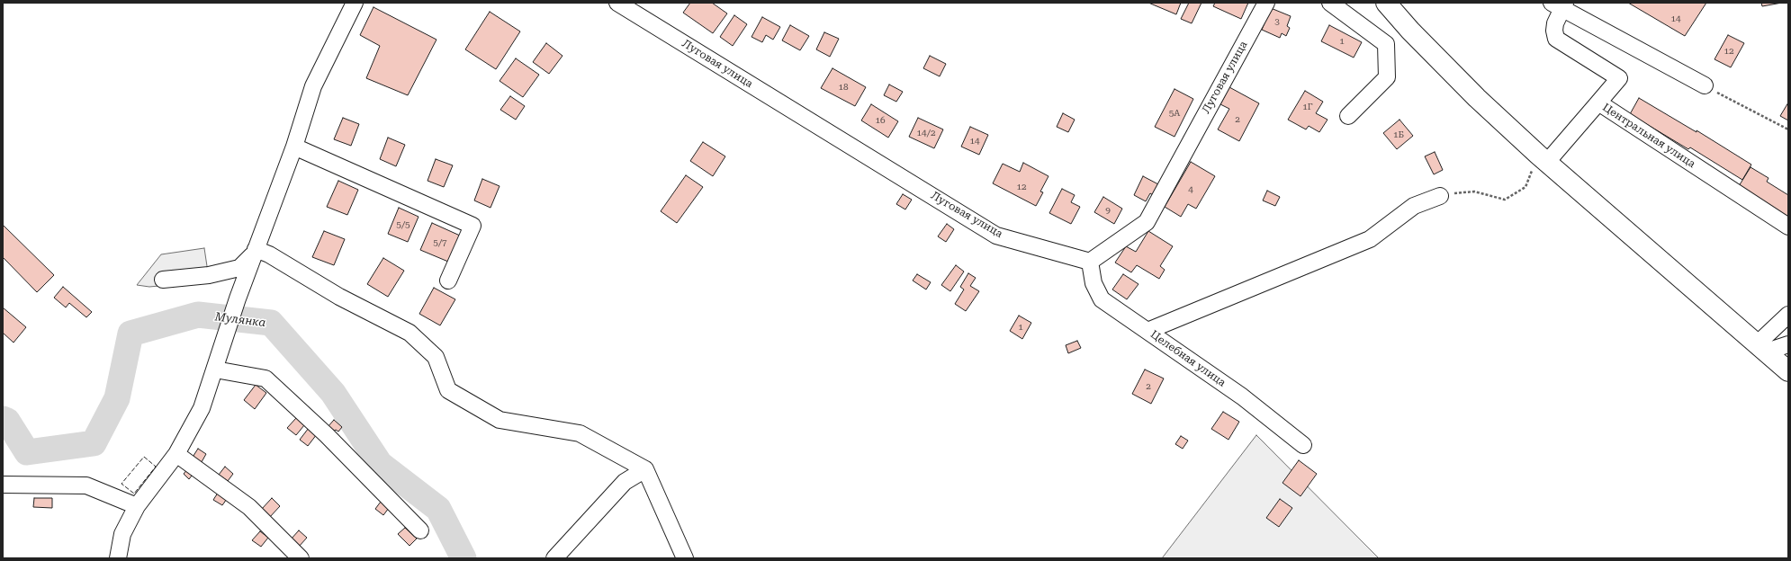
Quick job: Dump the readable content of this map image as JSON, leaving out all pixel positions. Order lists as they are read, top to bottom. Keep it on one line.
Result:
{"streets":{"street":["Луговая улица","Центральная улица","Целебная улица"]},"crossings":[["Луговая улица","Целебная улица"]],"water":["Мулянка"],"house_numbers":["14","3","1","12","18","1Г","5А","2","16","14/2","1Б","14","12","4","9","5/5","5/7","1","2"]}
